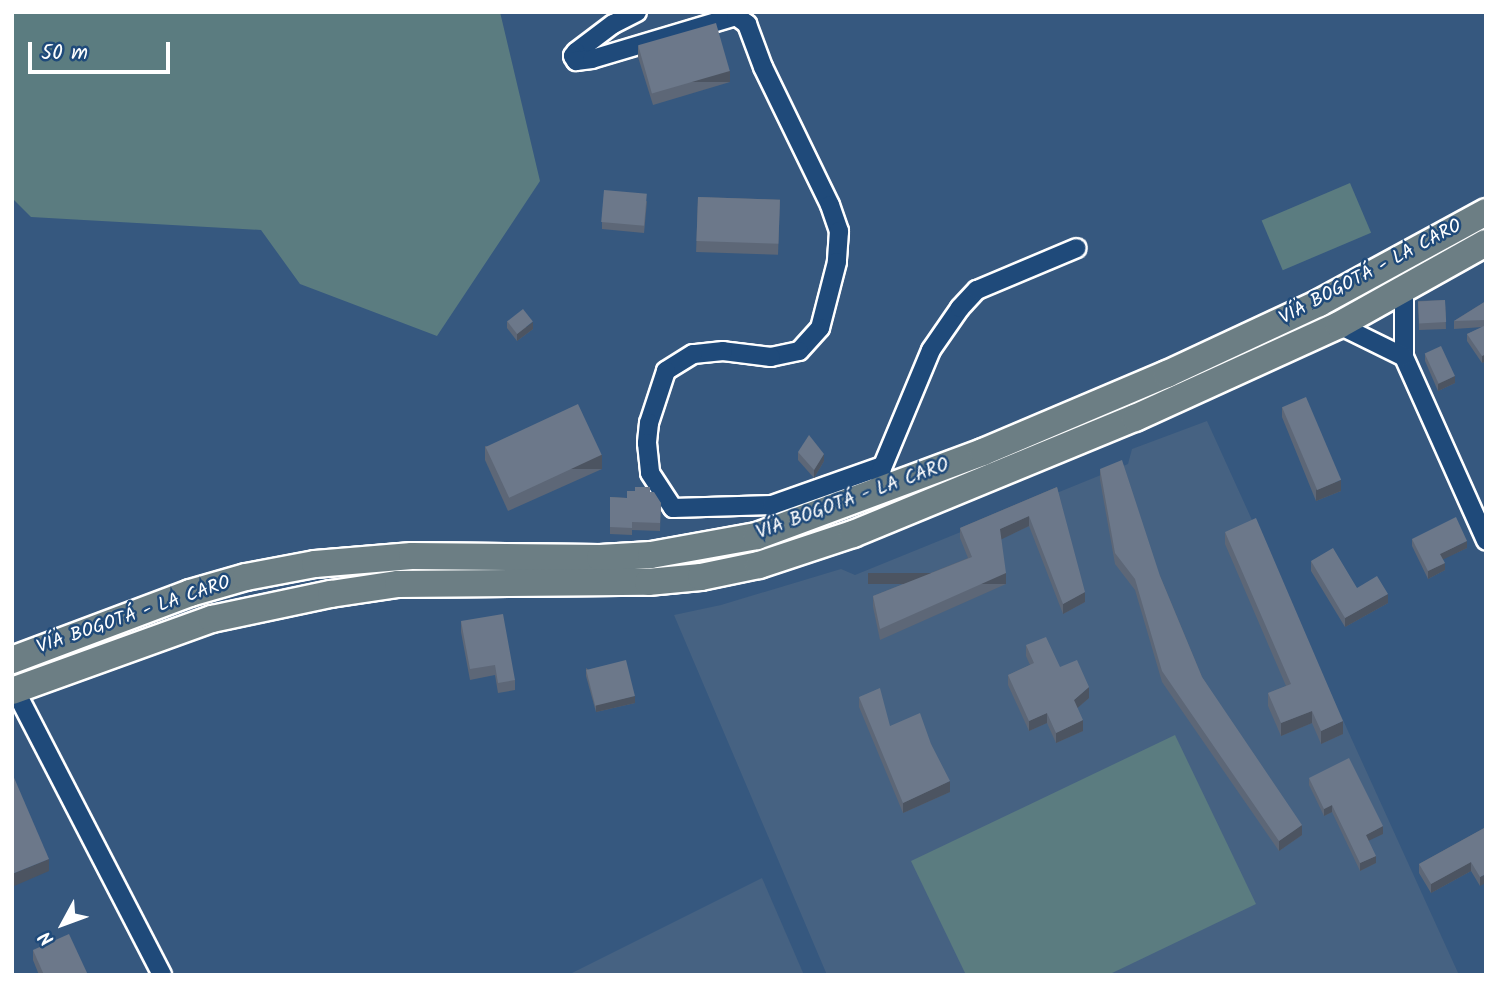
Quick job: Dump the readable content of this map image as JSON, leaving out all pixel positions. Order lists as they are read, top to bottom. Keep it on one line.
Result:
{"streets":{"main road":["VÍA BOGOTÁ - LA CARO"]},"scale_bar":"50 m","north":"bottom left"}
